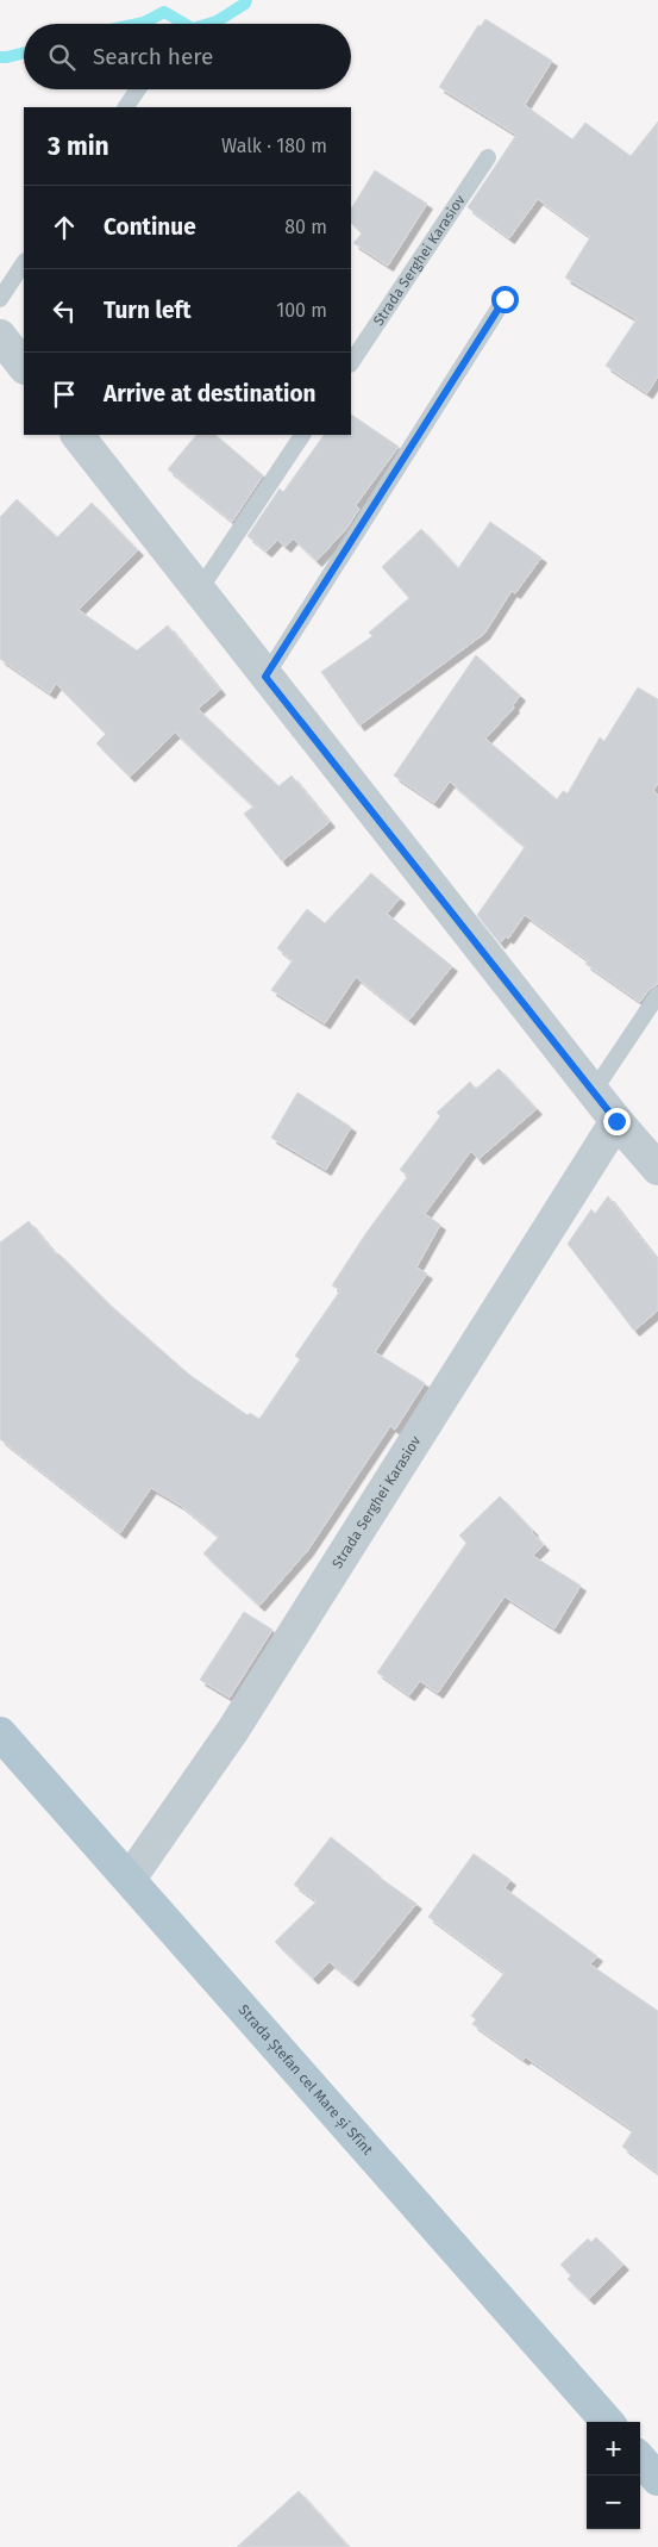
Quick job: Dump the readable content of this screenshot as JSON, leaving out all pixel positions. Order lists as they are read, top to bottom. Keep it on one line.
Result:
{"streets":{"main road":["Strada Ștefan cel Mare și Sfînt"],"street":["Strada Serghei Karasiov"]},"crossings":[["Strada Serghei Karasiov","Strada Ștefan cel Mare și Sfînt"]],"page":{"search":"Search here","heading":["3 min","Walk · 180 m"],"list":[["Continue","80 m"],["Turn left","100 m"],"Arrive at destination"],"map_buttons":["+","−"]}}
